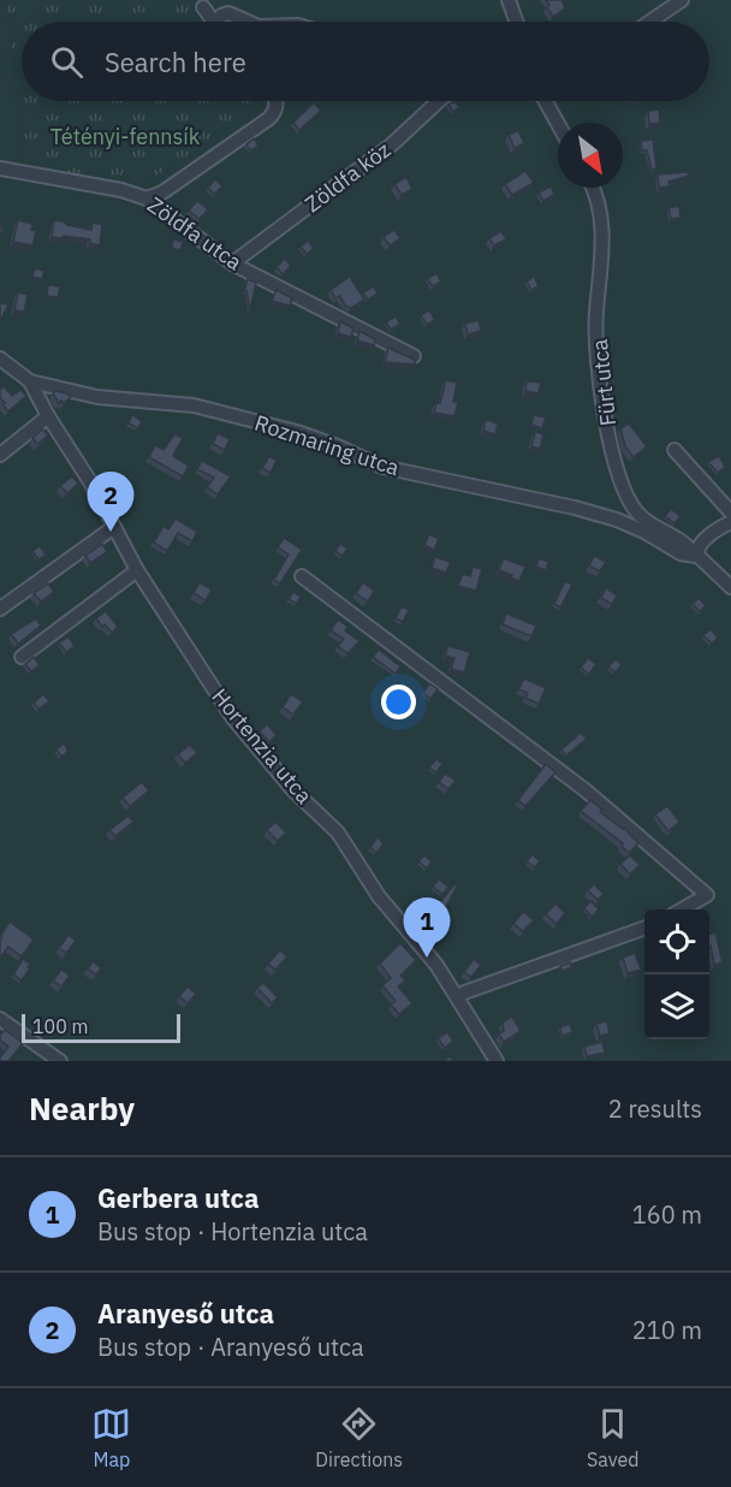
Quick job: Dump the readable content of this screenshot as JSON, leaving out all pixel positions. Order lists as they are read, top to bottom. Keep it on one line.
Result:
{"streets":{"street":["Zöldfa köz","Zöldfa utca","Fürt utca","Rozmaring utca","Hortenzia utca"]},"crossings":[["Zöldfa köz","Zöldfa utca"],["Fürt utca","Rozmaring utca"],["Rozmaring utca","Hortenzia utca"]],"parks":["Tétényi-fennsík"],"scale_bar":"100 m","north":"bottom right","page":{"search":"Search here","pins":["2","1"],"scale":"100 m","heading":["Nearby","2 results"],"list":[{"mark":"1","name":"Gerbera utca","note":"Bus stop · Hortenzia utca","value":"160 m"},{"mark":"2","name":"Aranyeső utca","note":"Bus stop · Aranyeső utca","value":"210 m"}],"nav":["Map","Directions","Saved"]}}
